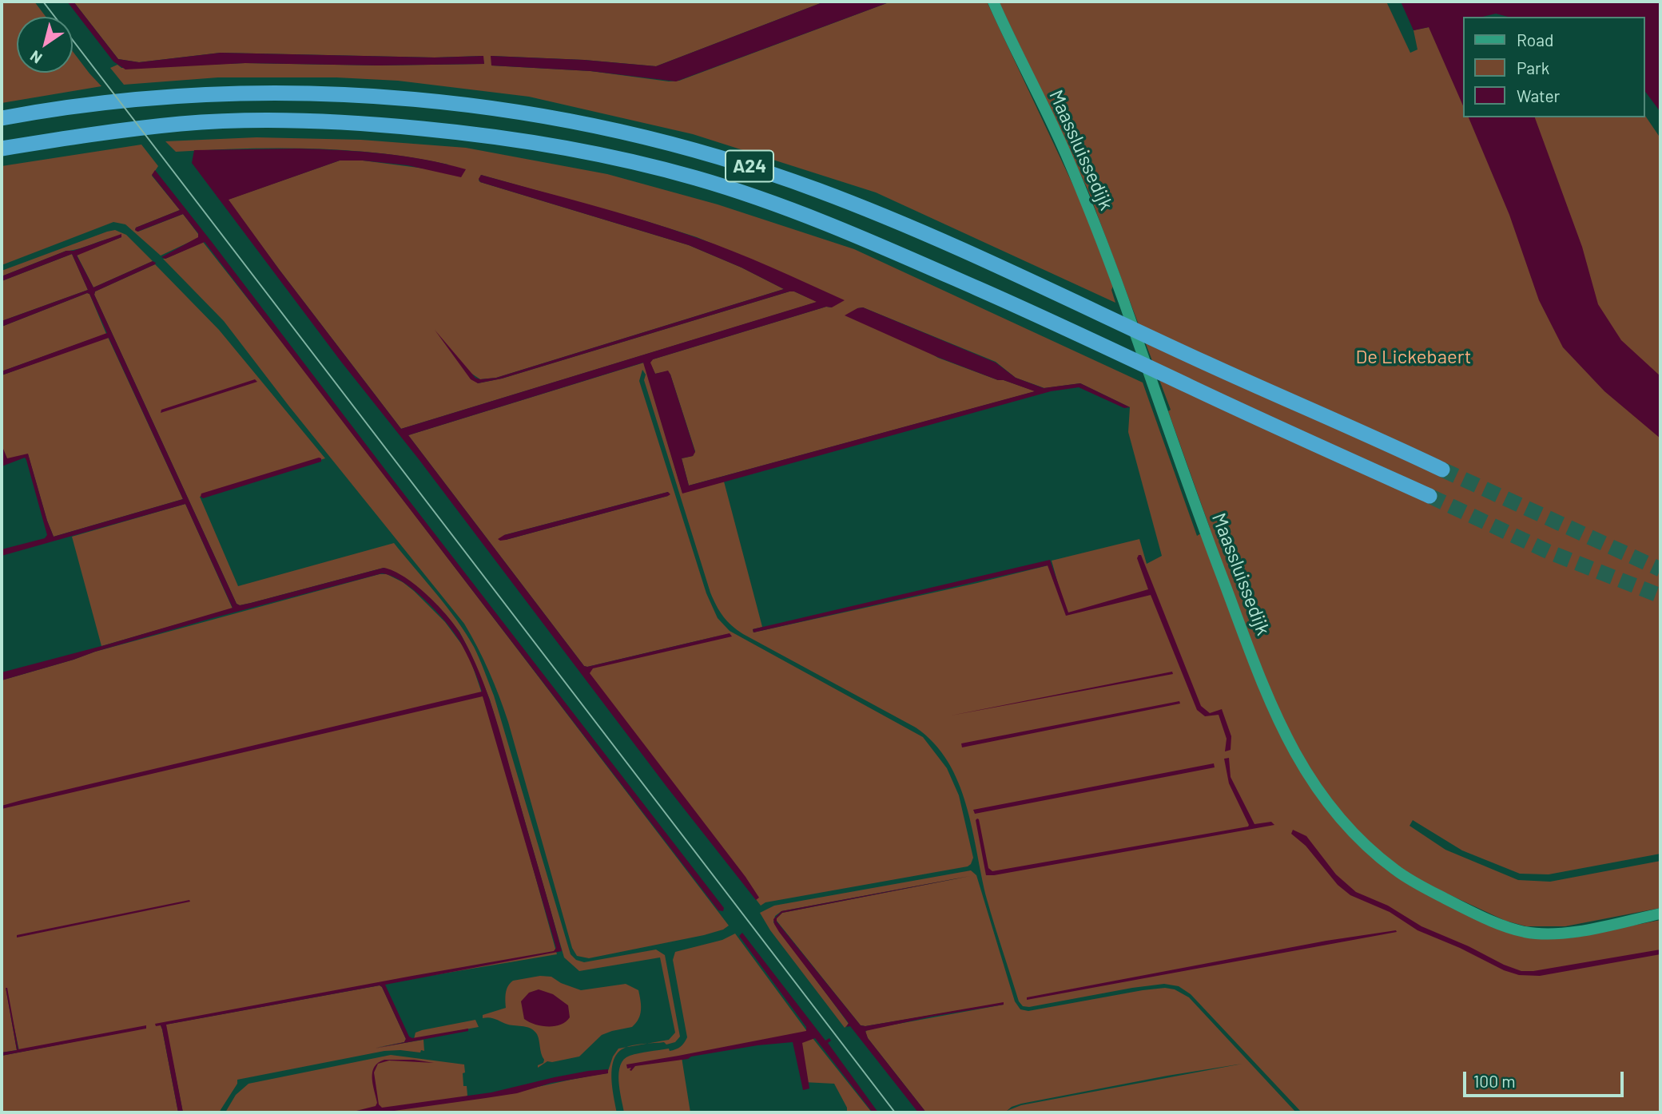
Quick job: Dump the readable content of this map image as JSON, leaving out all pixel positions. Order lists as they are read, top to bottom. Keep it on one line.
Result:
{"streets":{"highway":["A24"],"street":["Maassluissedijk"]},"parks":["De Lickebaert"],"legend":["Road","Park","Water"],"scale_bar":"100 m","north":"bottom left"}
